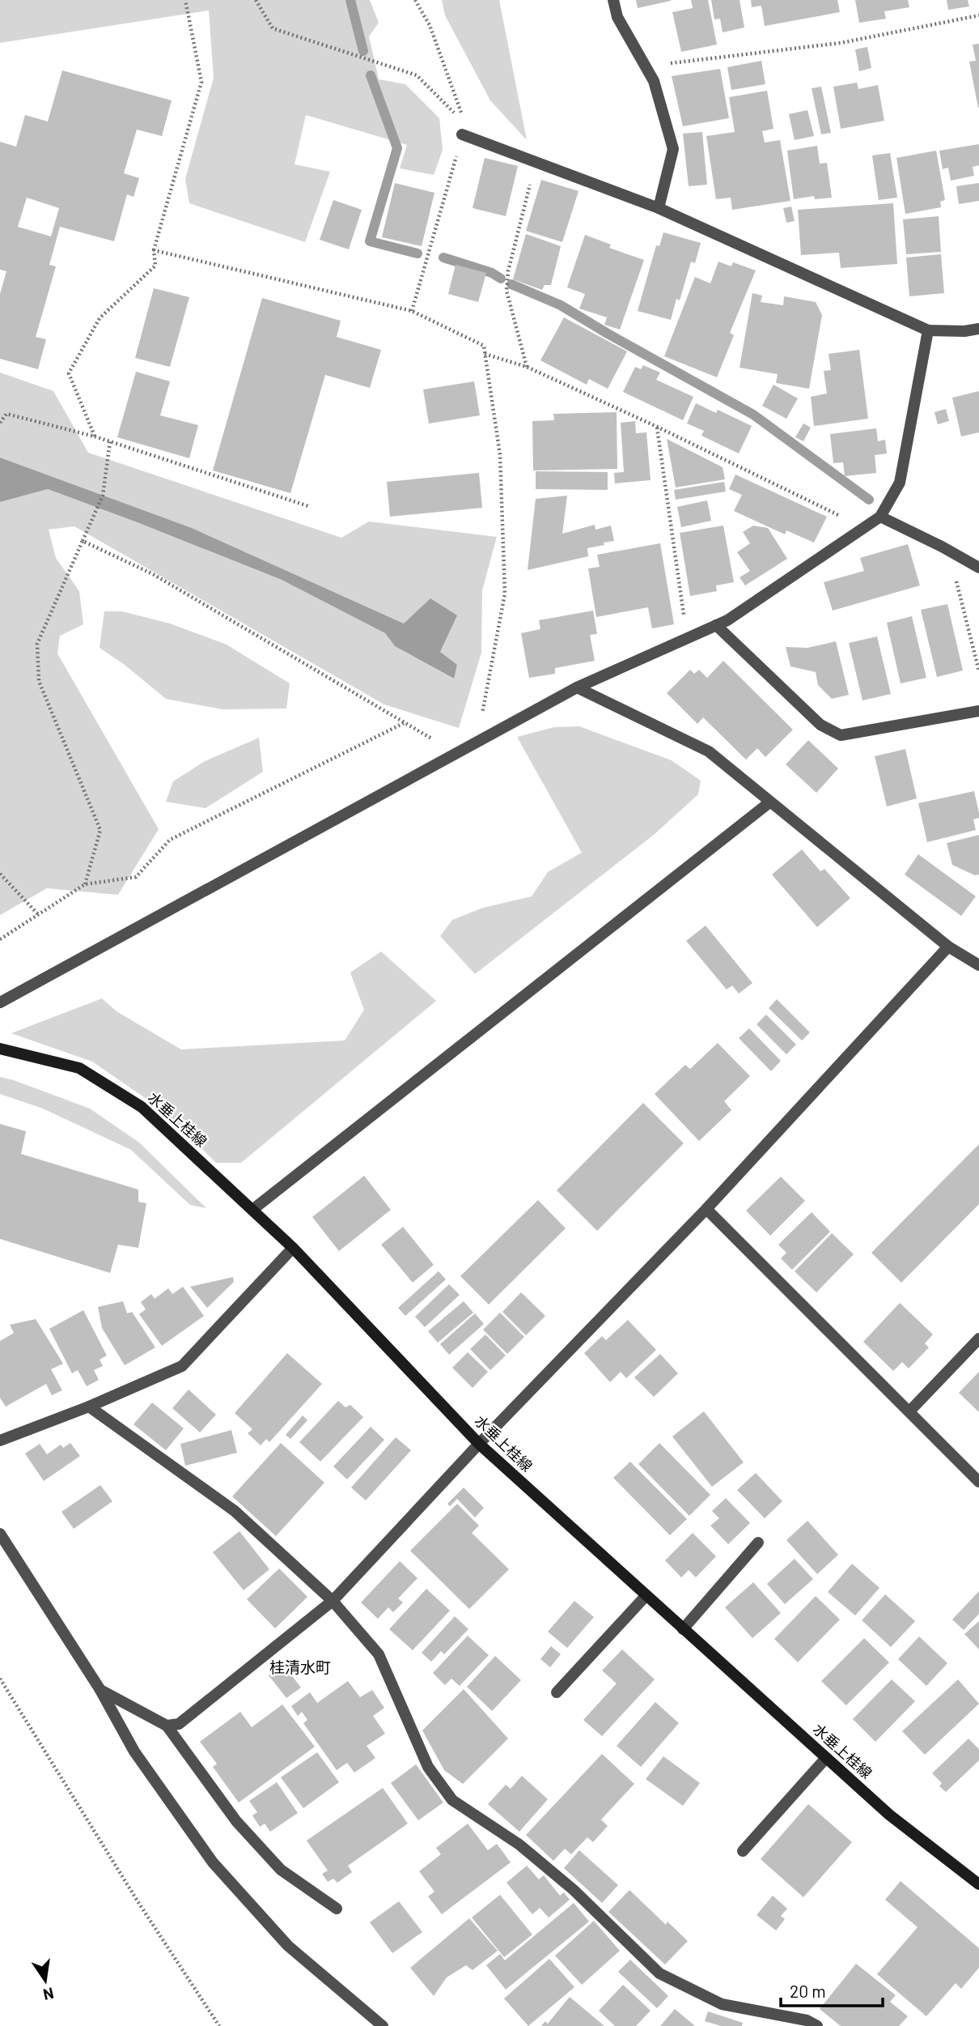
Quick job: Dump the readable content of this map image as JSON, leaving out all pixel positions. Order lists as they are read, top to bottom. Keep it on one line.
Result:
{"streets":{"main road":["水垂上桂線"]},"districts":["桂清水町"],"scale_bar":"20 m","north":"bottom"}
